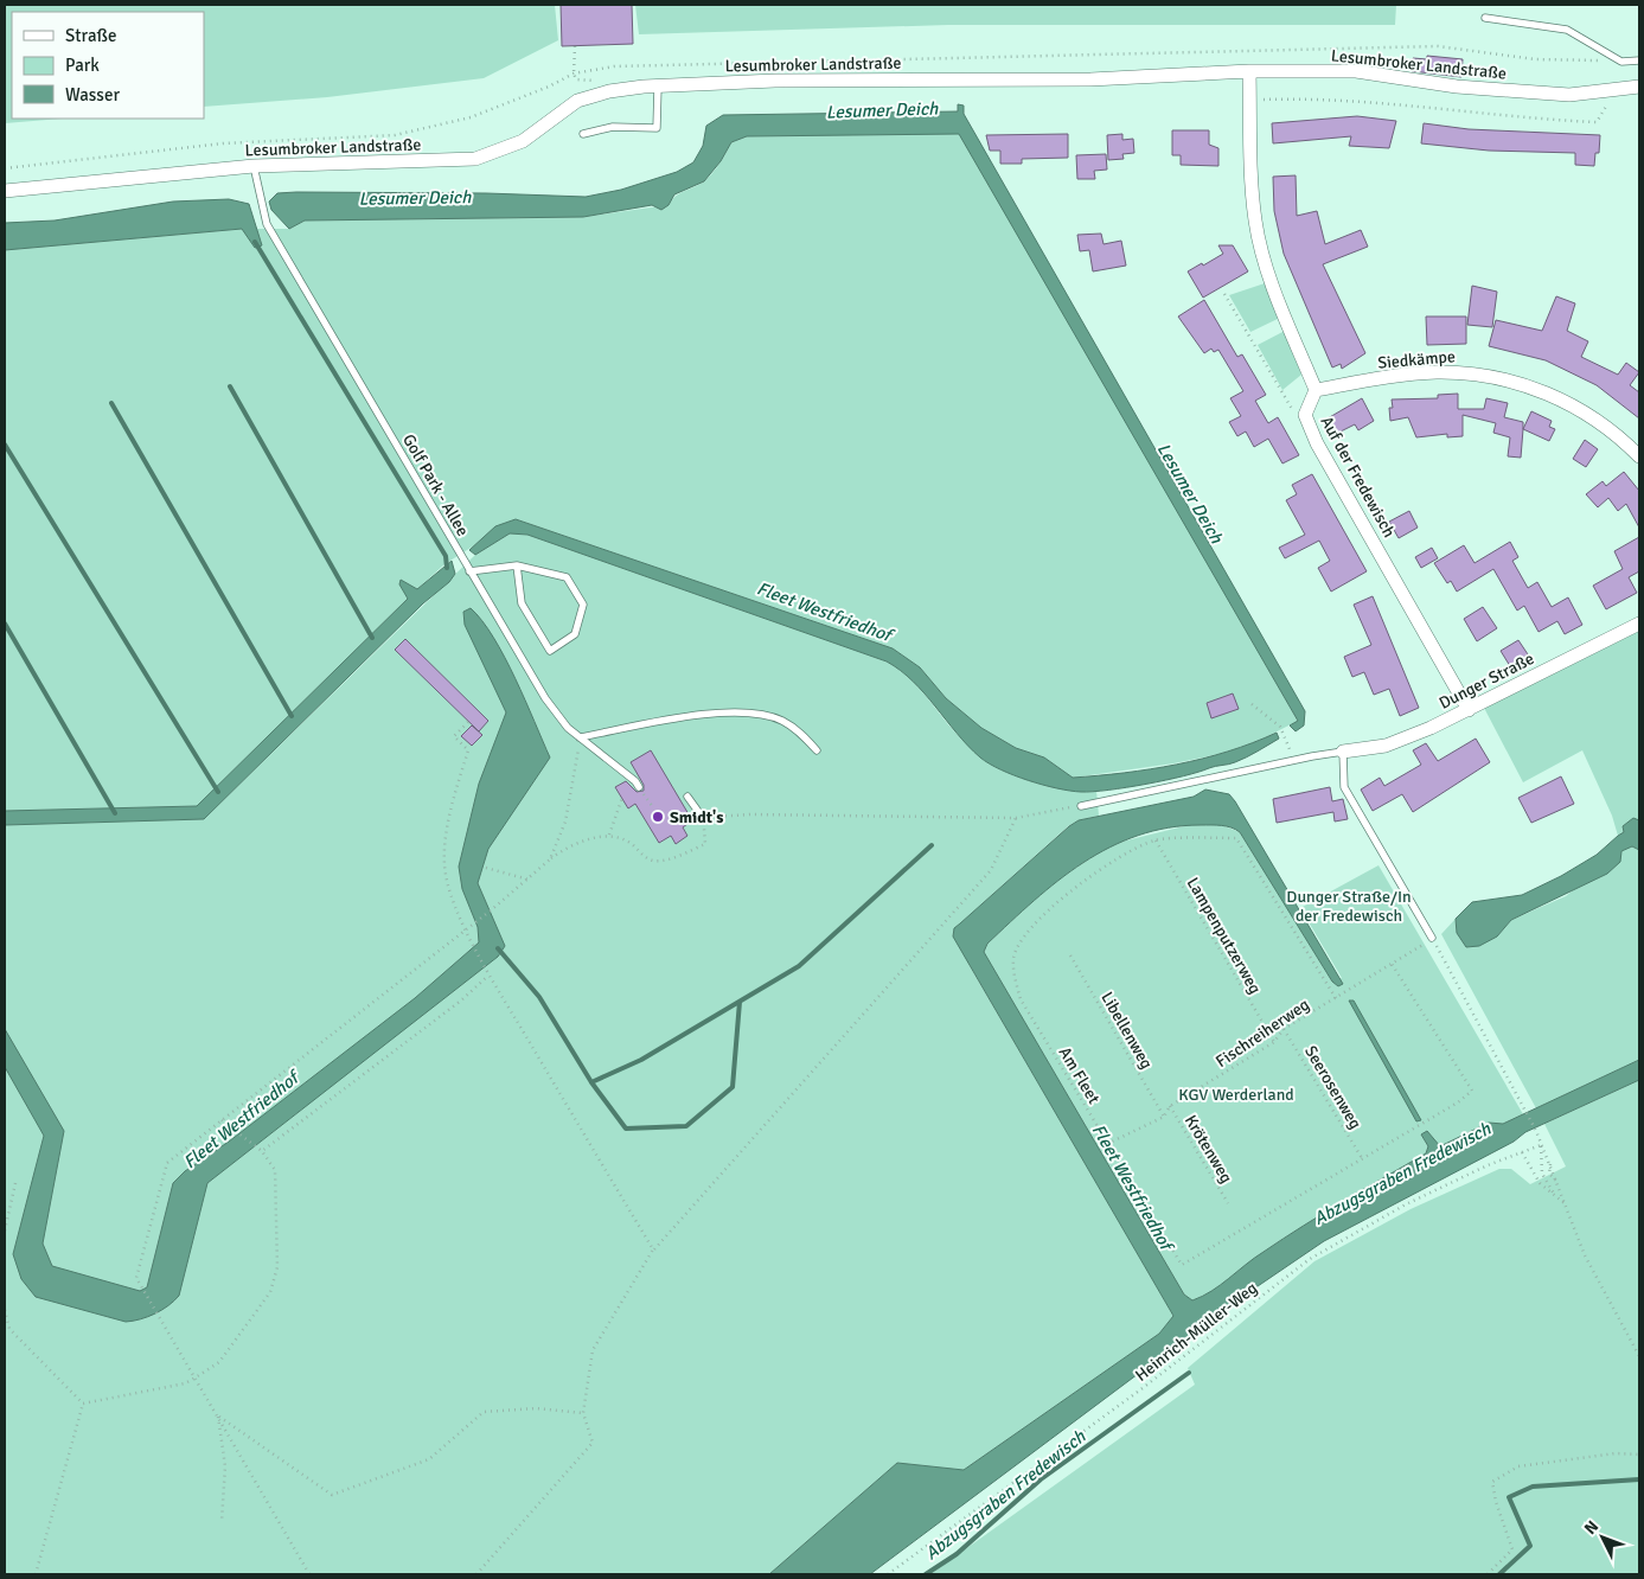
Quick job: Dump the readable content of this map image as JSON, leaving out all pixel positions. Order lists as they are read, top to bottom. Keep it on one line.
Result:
{"streets":{"street":["Lesumbroker Landstraße","Siedkämpe","Auf der Fredewisch","Dunger Straße"],"lane":["Golf Park - Allee"],"path":["Lampenputzerweg","Libellenweg","Fischreiherweg","Am Fleet","Seerosenweg","Krötenweg","Heinrich-Müller-Weg"]},"crossings":[["Lesumbroker Landstraße","Golf Park - Allee"],["Siedkämpe","Auf der Fredewisch"],["Auf der Fredewisch","Dunger Straße"],["Lampenputzerweg","Fischreiherweg"],["Lampenputzerweg","Am Fleet"],["Libellenweg","Fischreiherweg"],["Fischreiherweg","Am Fleet"],["Fischreiherweg","Seerosenweg"],["Fischreiherweg","Krötenweg"],["Am Fleet","Seerosenweg"]],"water":["Lesumer Deich","Fleet Westfriedhof","Abzugsgraben Fredewisch"],"parks":["Dunger Straße/In der Fredewisch","KGV Werderland"],"places":["Smidt's"],"legend":["Straße","Park","Wasser"],"north":"top left"}
